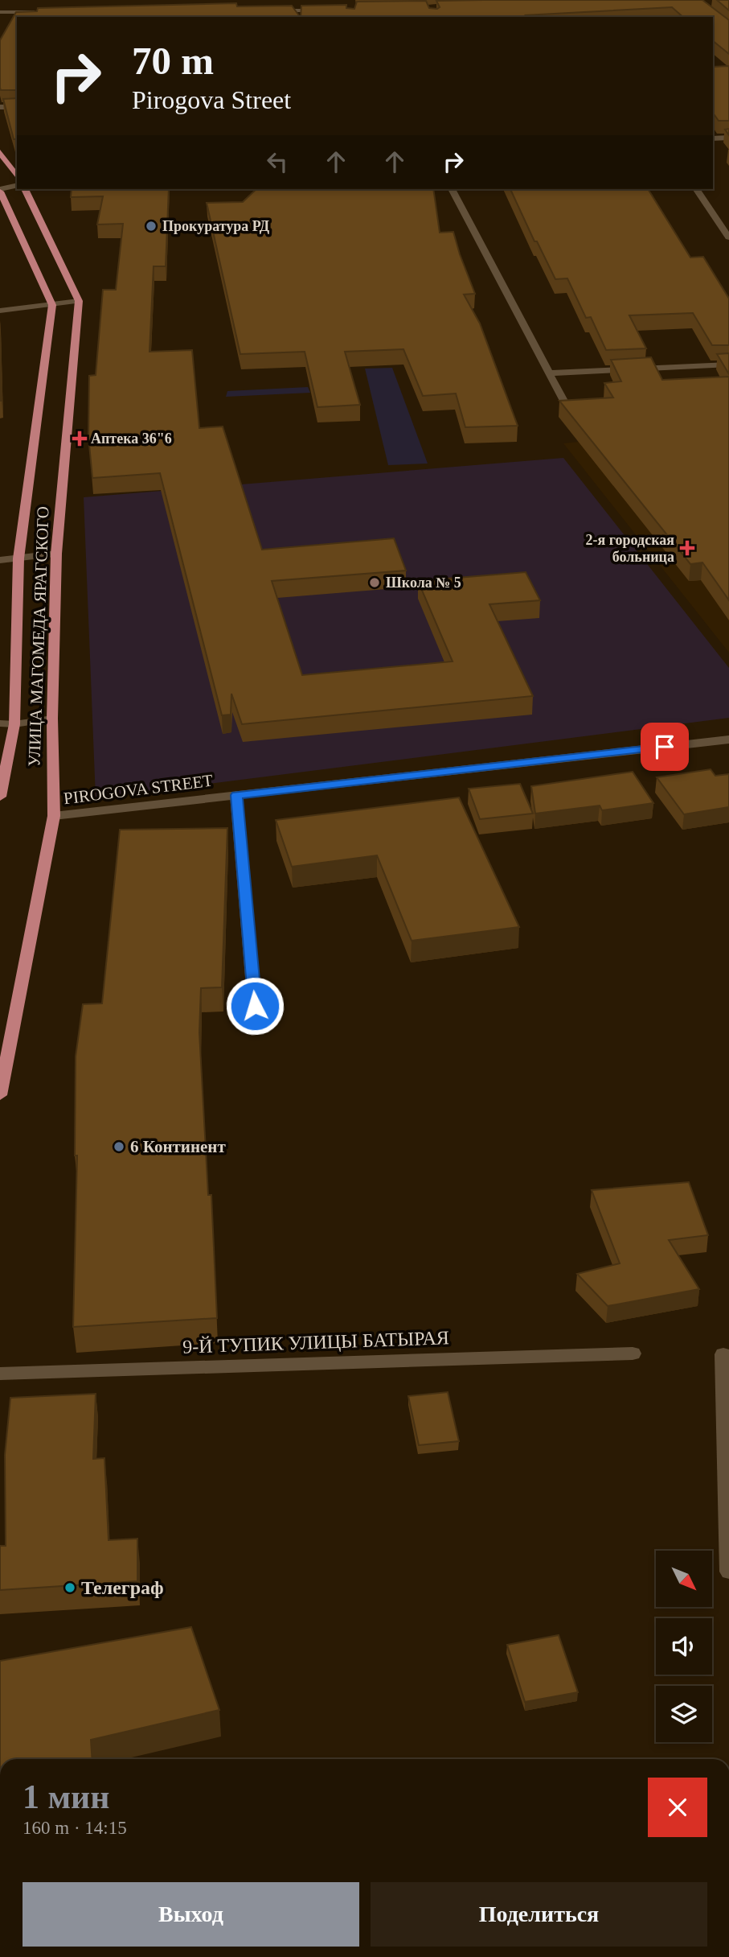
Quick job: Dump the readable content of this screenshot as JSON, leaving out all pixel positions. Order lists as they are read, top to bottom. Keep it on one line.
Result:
{"streets":{"main road":["УЛИЦА МАГОМЕДА ЯРАГСКОГО"],"street":["PIROGOVA STREET","9-Й ТУПИК УЛИЦЫ БАТЫРАЯ"]},"crossings":[["УЛИЦА МАГОМЕДА ЯРАГСКОГО","PIROGOVA STREET"]],"places":{"other":["Прокуратура РД","Школа № 5","6 Континент","Телеграф"],"health":["Аптека 36\"6","2-я городская больница"]},"north":"bottom right","page":{"turn":["70 m","Pirogova Street"],"heading":["1 мин","160 m · 14:15"],"buttons":["Выход","Поделиться"]}}
